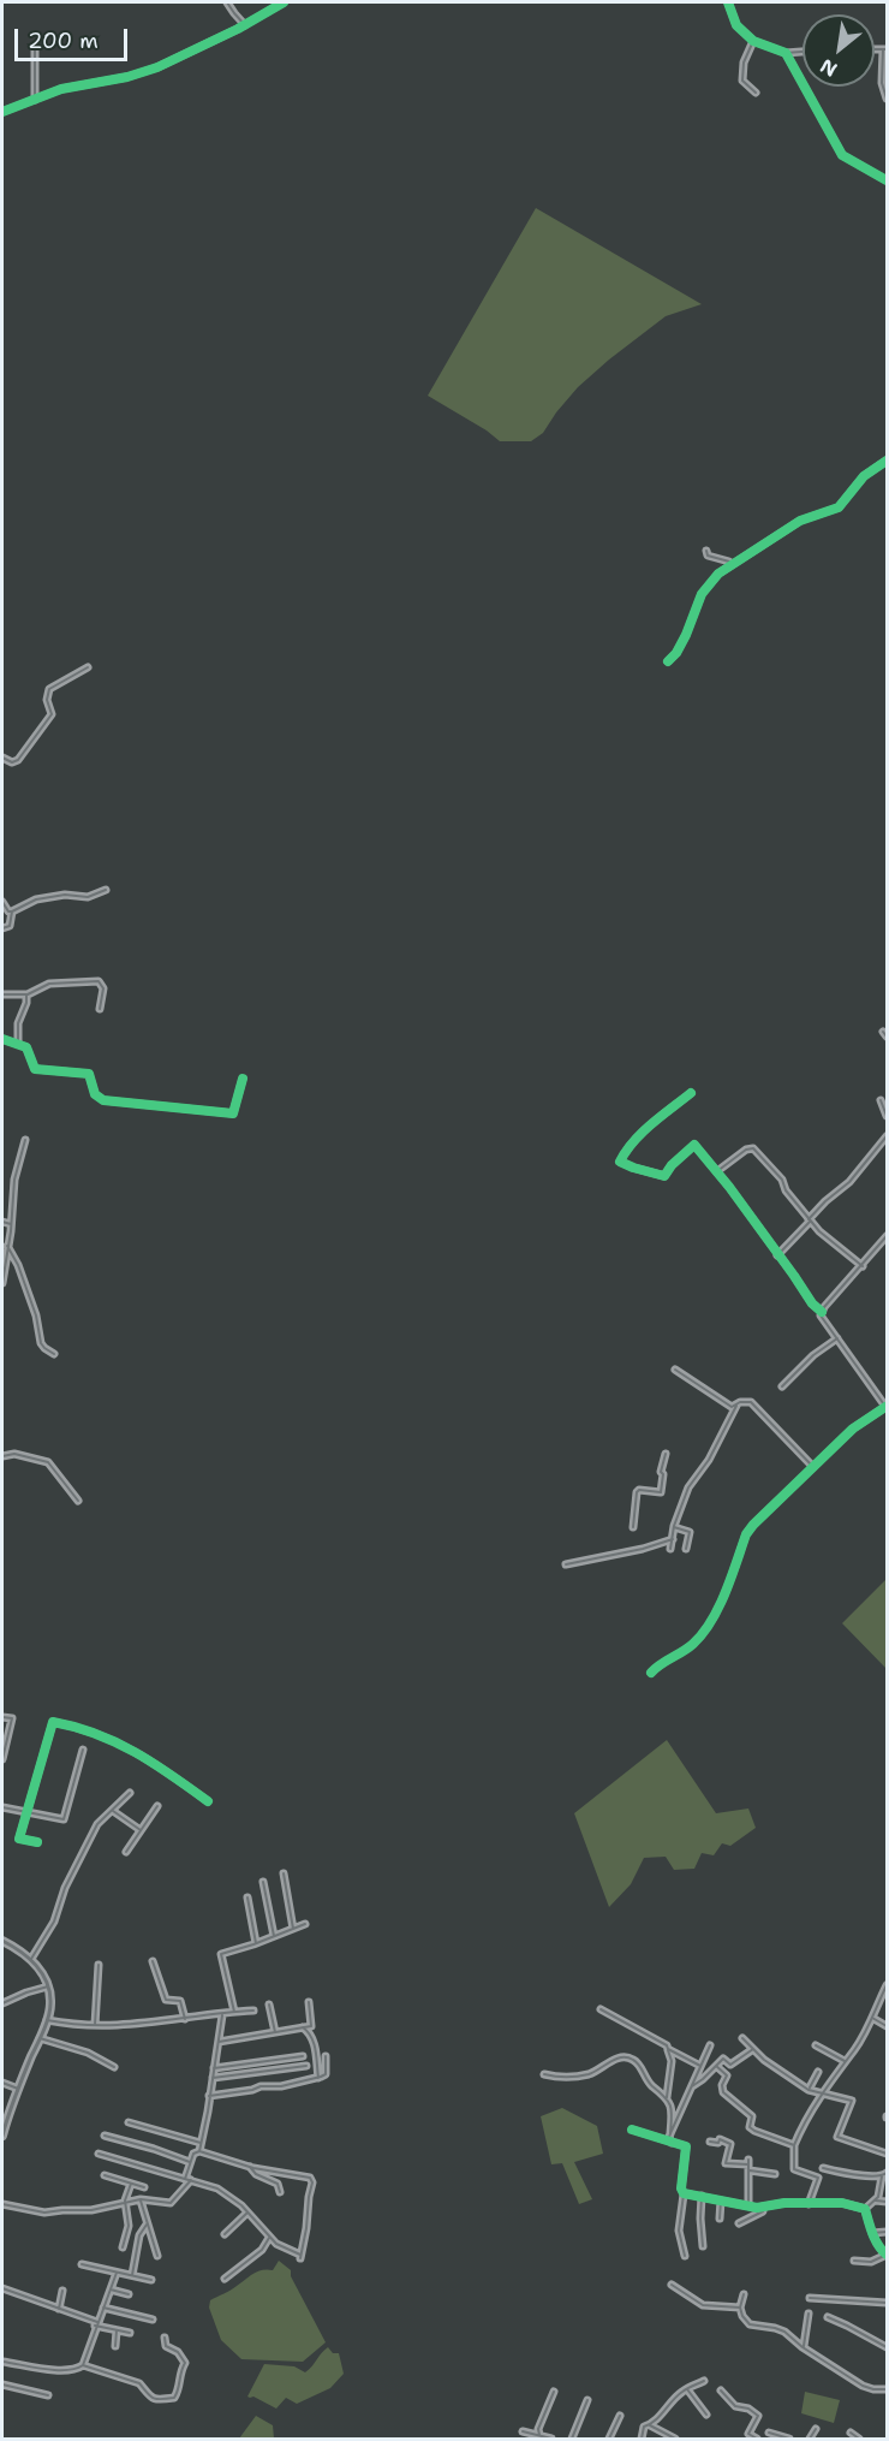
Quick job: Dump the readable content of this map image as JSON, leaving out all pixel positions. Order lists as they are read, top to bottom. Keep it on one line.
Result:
{"scale_bar":"200 m","north":"bottom left"}
